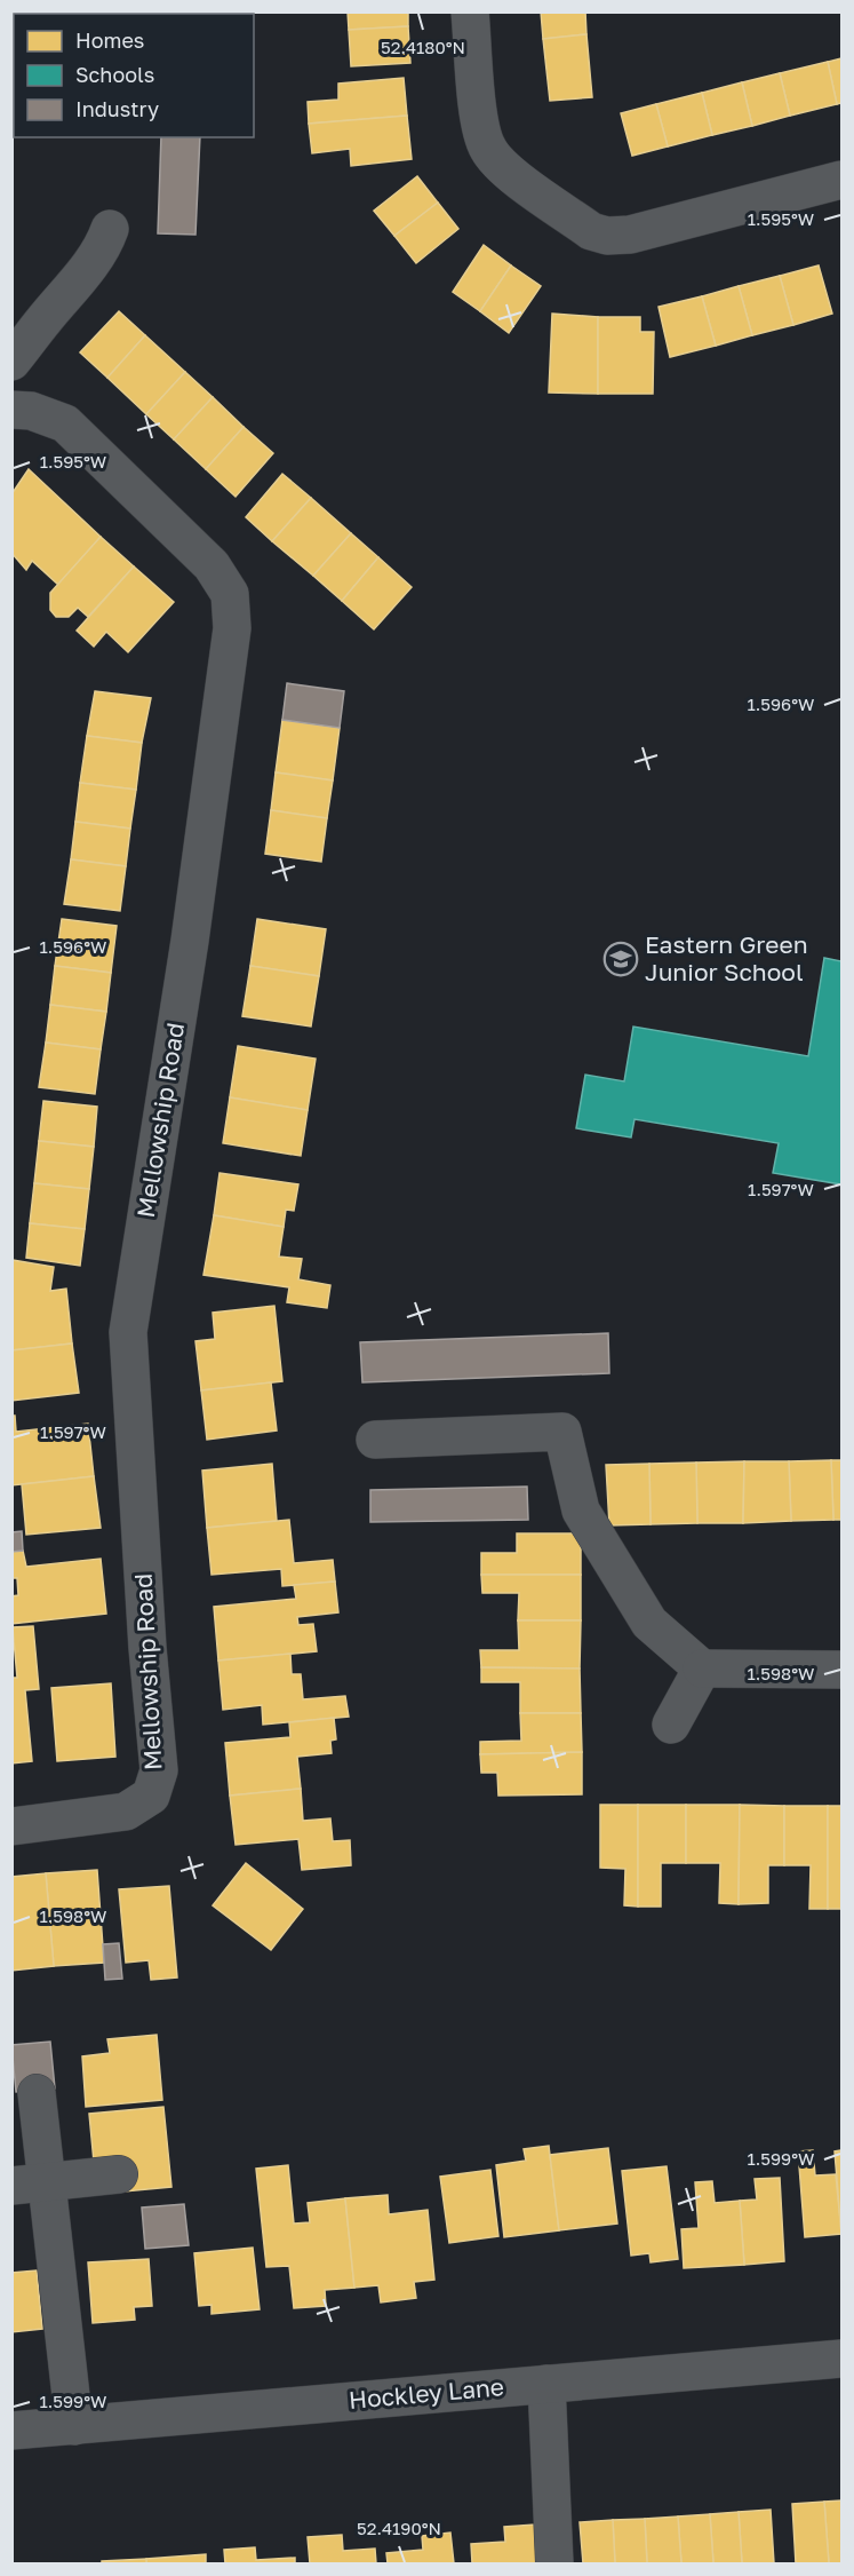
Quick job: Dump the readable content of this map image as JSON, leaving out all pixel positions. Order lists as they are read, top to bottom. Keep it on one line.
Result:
{"streets":{"street":["Mellowship Road","Hockley Lane"]},"places":{"school or university":["Eastern Green Junior School"]},"legend":["Homes","Schools","Industry"],"coordinates":["52.4180°N","1.595°W","1.596°W","1.597°W","1.598°W","1.599°W","52.4190°N"]}
